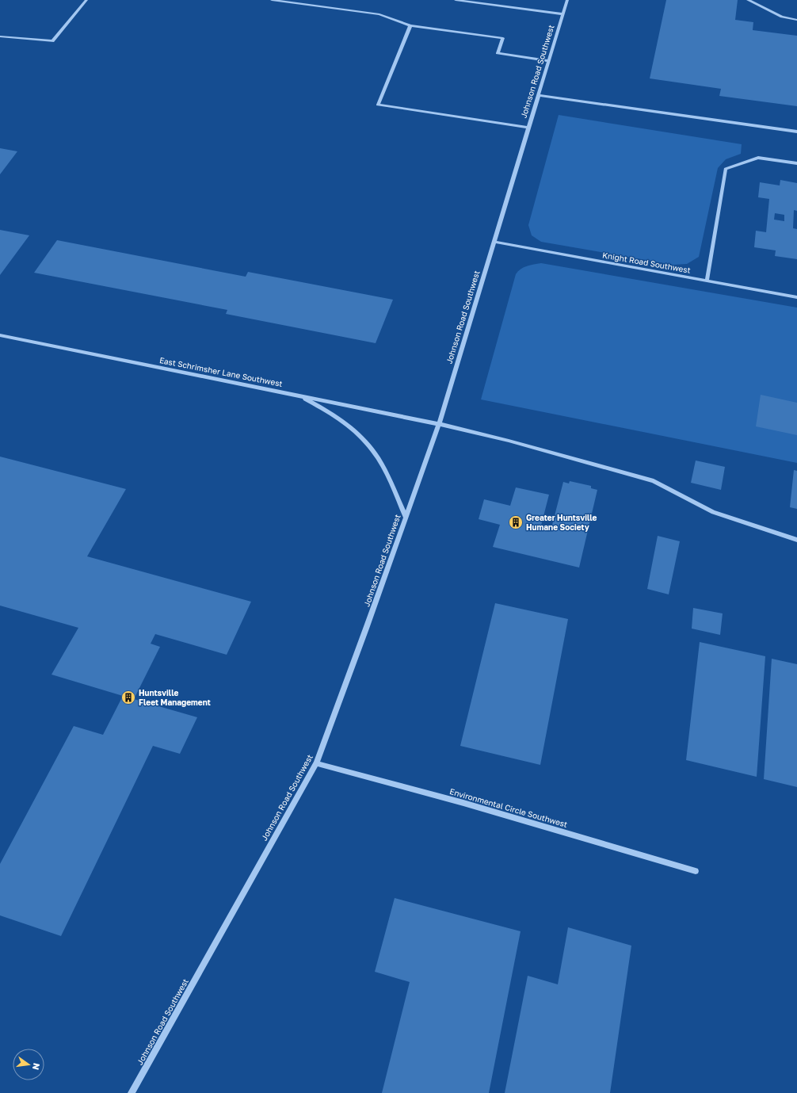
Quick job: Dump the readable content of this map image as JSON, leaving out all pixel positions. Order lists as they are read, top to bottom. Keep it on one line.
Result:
{"streets":{"street":["Johnson Road Southwest","Knight Road Southwest","East Schrimsher Lane Southwest","Environmental Circle Southwest"]},"crossings":[["Johnson Road Southwest","Knight Road Southwest"],["Johnson Road Southwest","East Schrimsher Lane Southwest"],["Johnson Road Southwest","Environmental Circle Southwest"]],"places":{"building":["Greater Huntsville Humane Society","Huntsville Fleet Management"]},"north":"right"}
